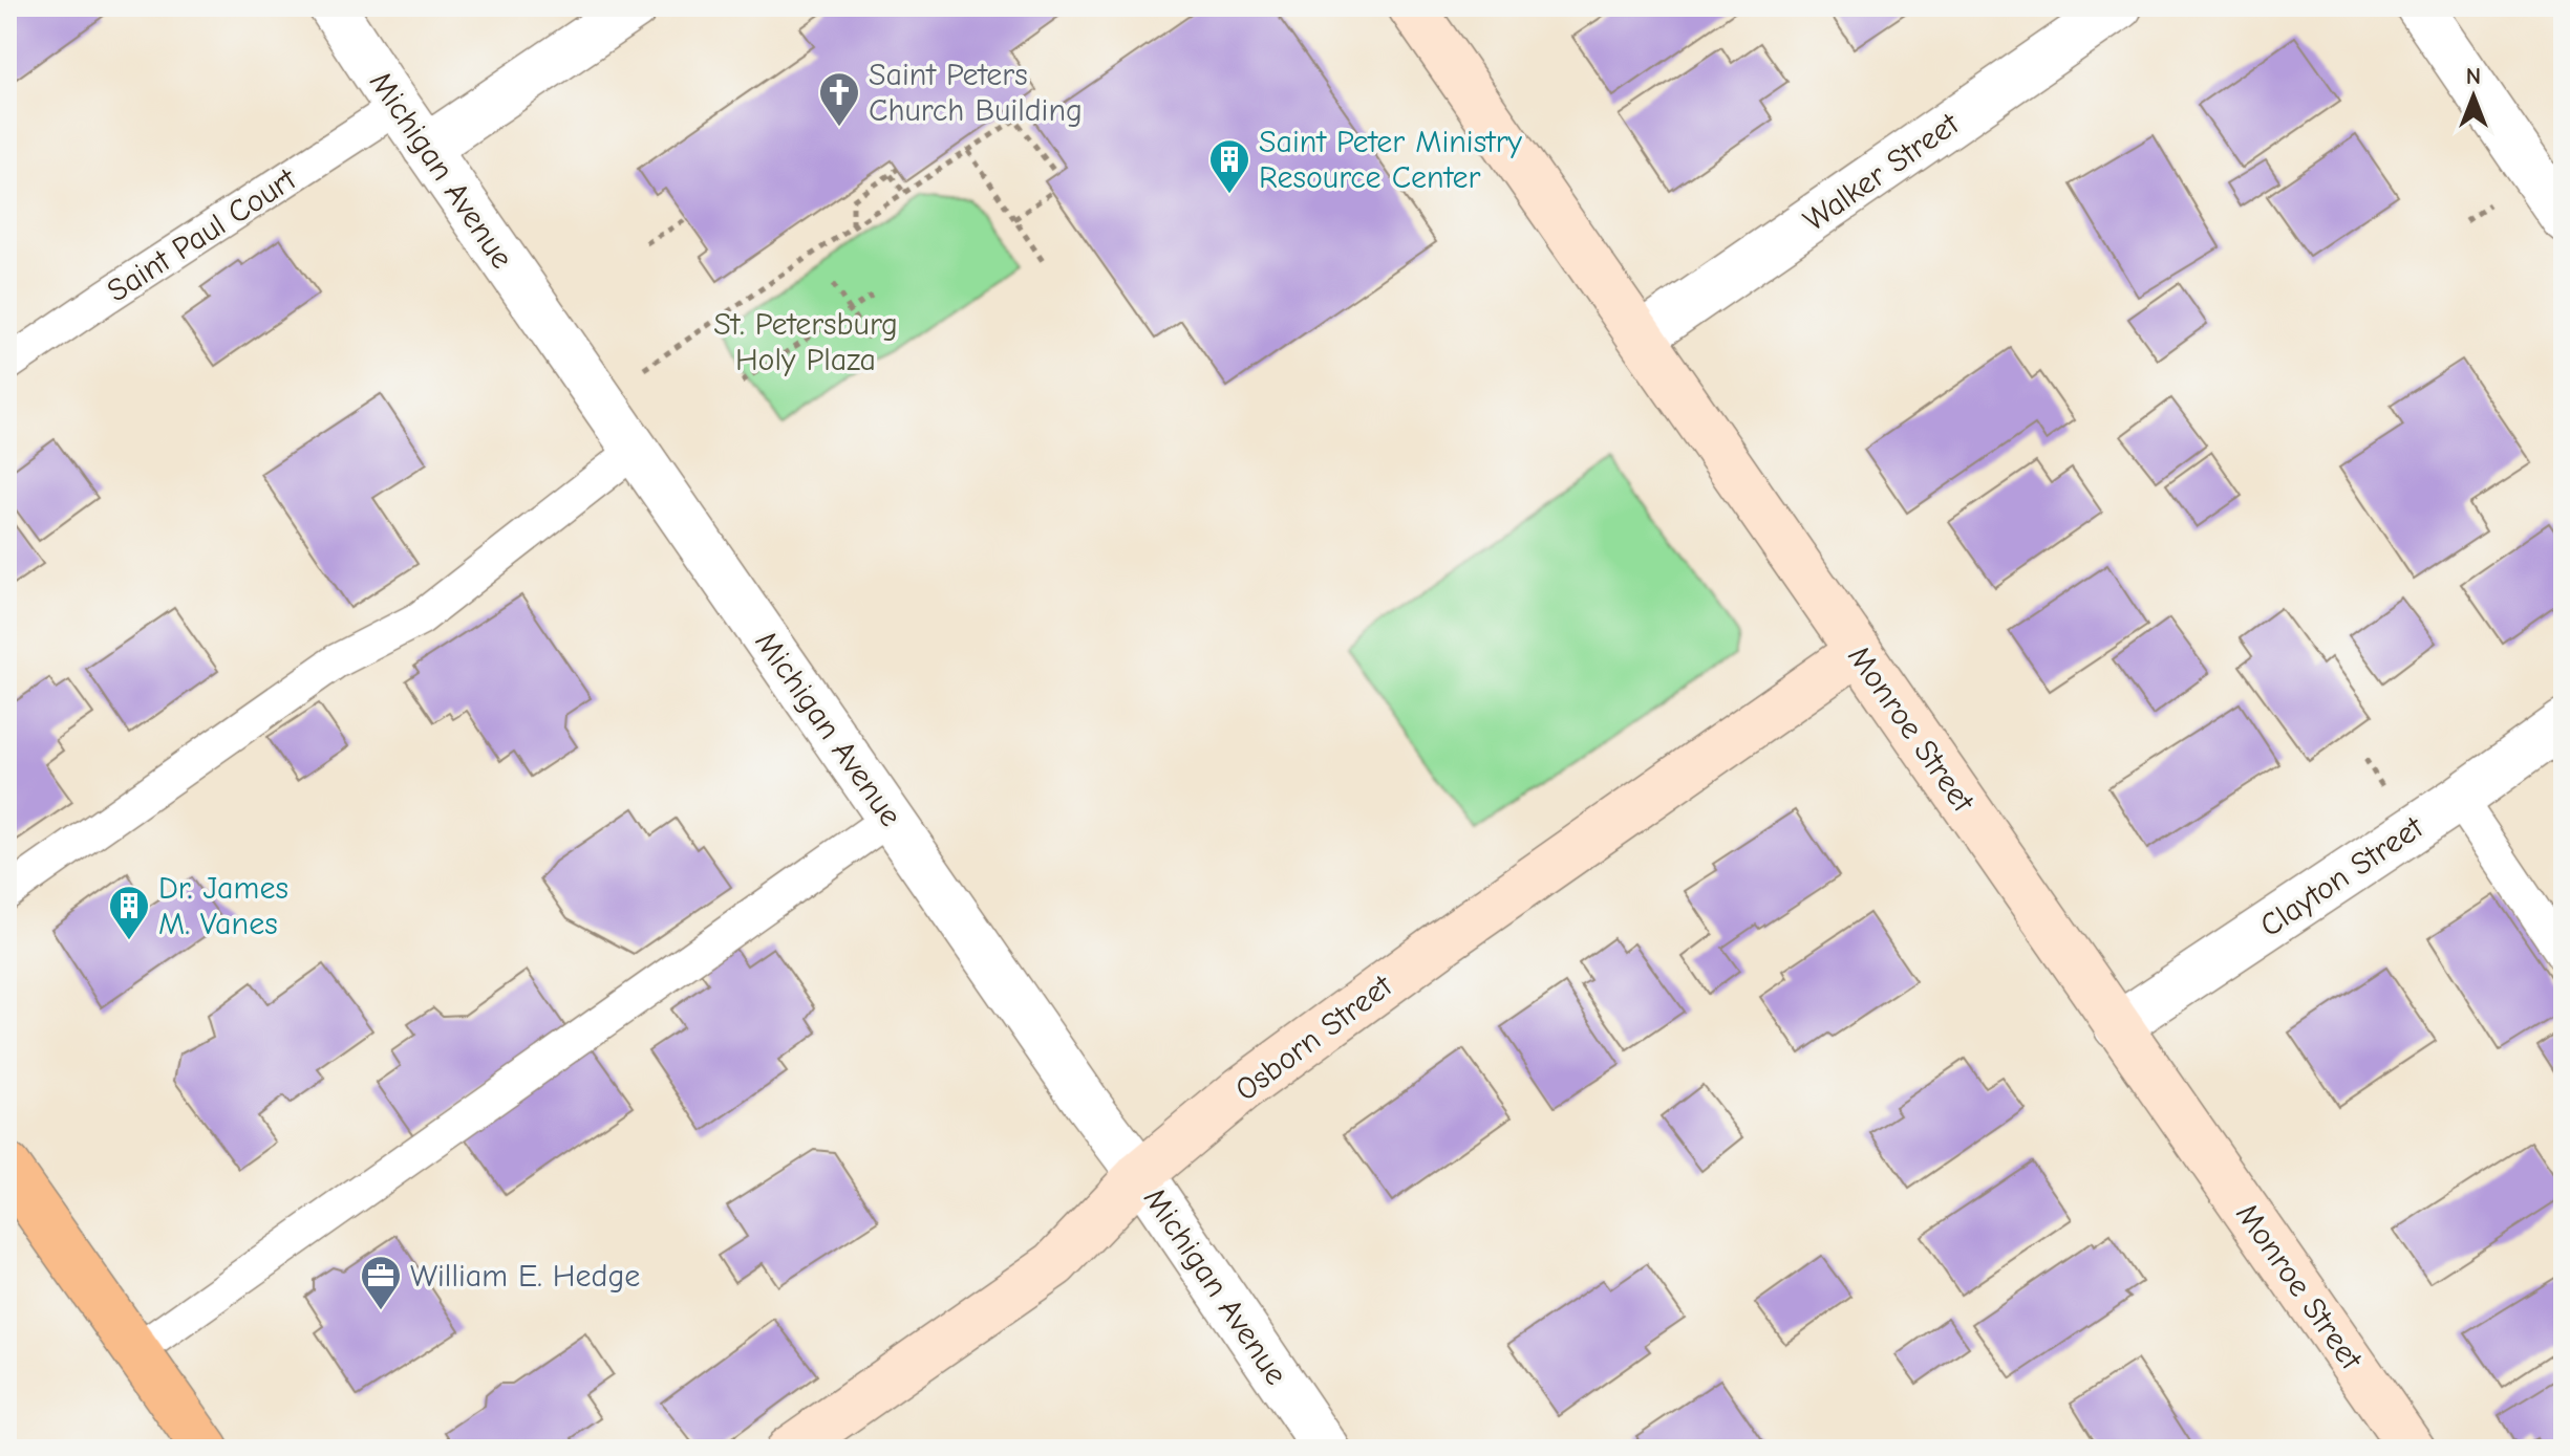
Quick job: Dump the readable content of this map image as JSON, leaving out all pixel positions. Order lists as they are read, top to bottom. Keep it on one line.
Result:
{"streets":{"main road":["Monroe Street","Osborn Street"],"street":["Michigan Avenue","Walker Street","Clayton Street"],"lane":["Saint Paul Court"]},"crossings":[["Michigan Avenue","Saint Paul Court"],["Michigan Avenue","Osborn Street"],["Walker Street","Monroe Street"],["Monroe Street","Clayton Street"],["Monroe Street","Osborn Street"]],"parks":["St. Petersburg Holy Plaza"],"places":{"church":["Saint Peters Church Building"],"building":["Saint Peter Ministry Resource Center","Dr. James M. Vanes"],"office":["William E. Hedge"]},"north":"top"}
